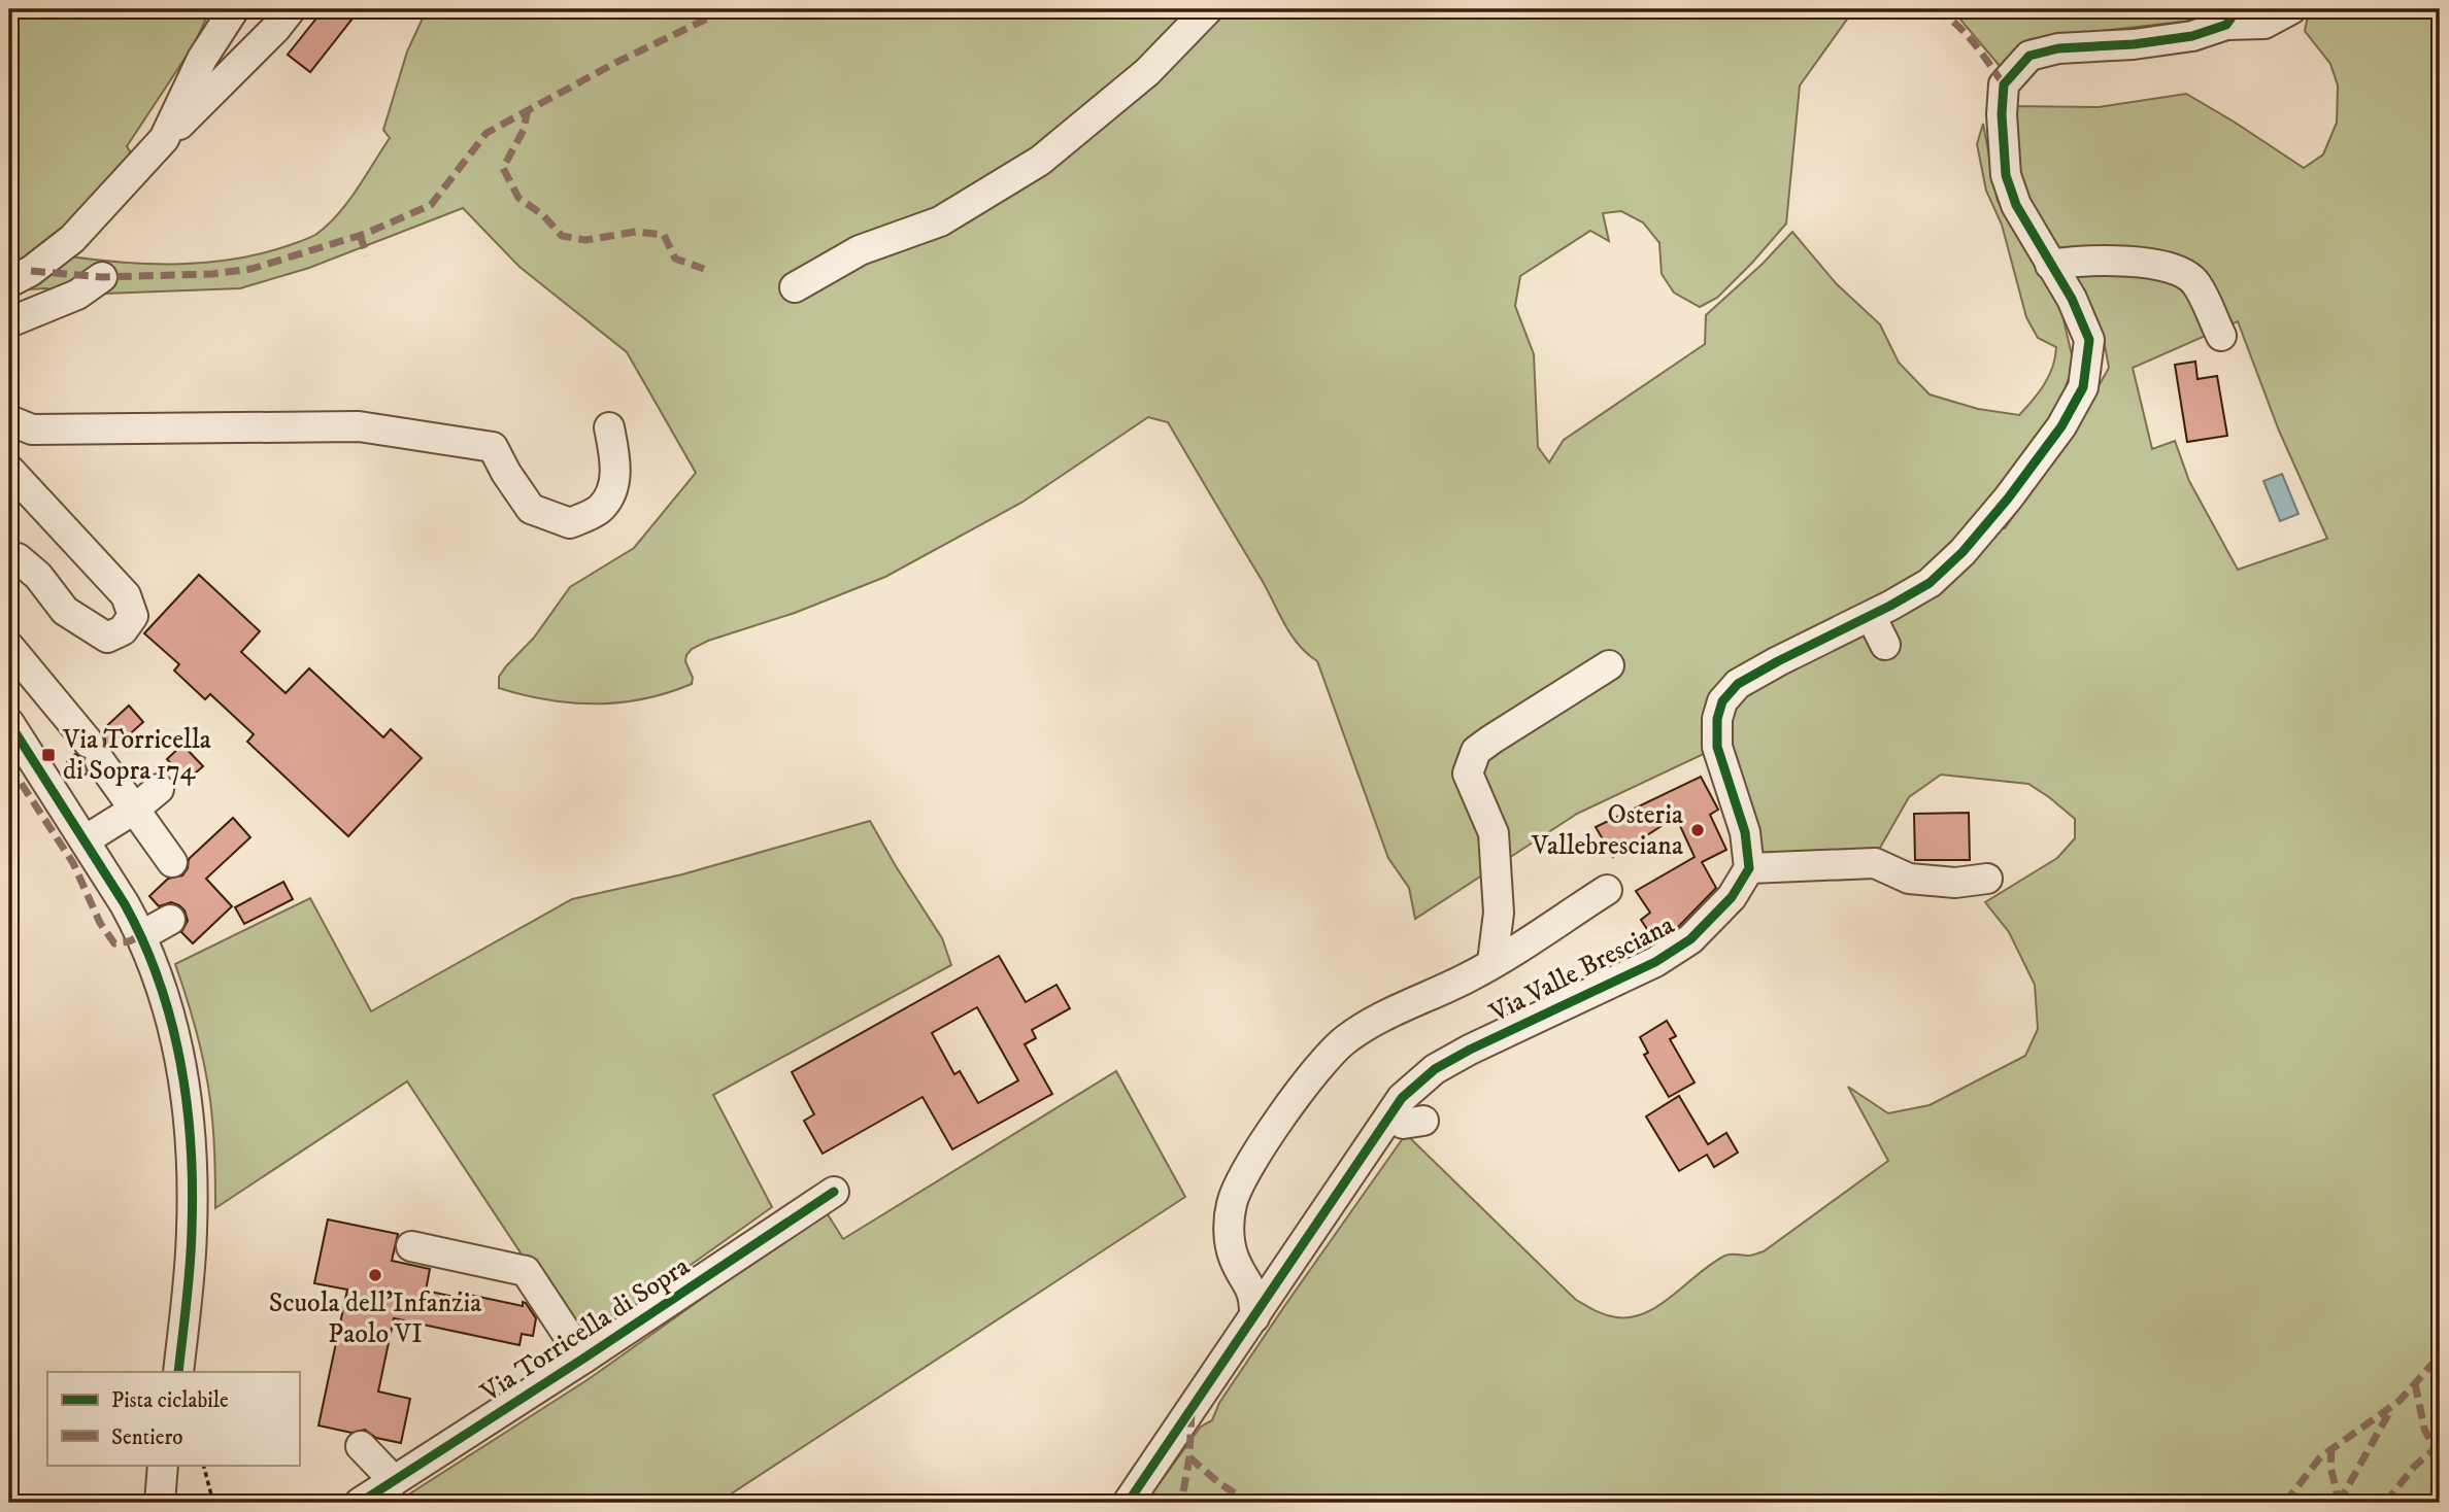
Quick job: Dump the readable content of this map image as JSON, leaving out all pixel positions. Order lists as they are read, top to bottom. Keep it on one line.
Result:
{"streets":{"street":["Via Valle Bresciana","Via Torricella di Sopra"]},"places":{"transit":["Via Torricella di Sopra 174"],"other":["Osteria Vallebresciana","Scuola dell'Infanzia Paolo VI"]},"legend":["Pista ciclabile","Sentiero"]}
